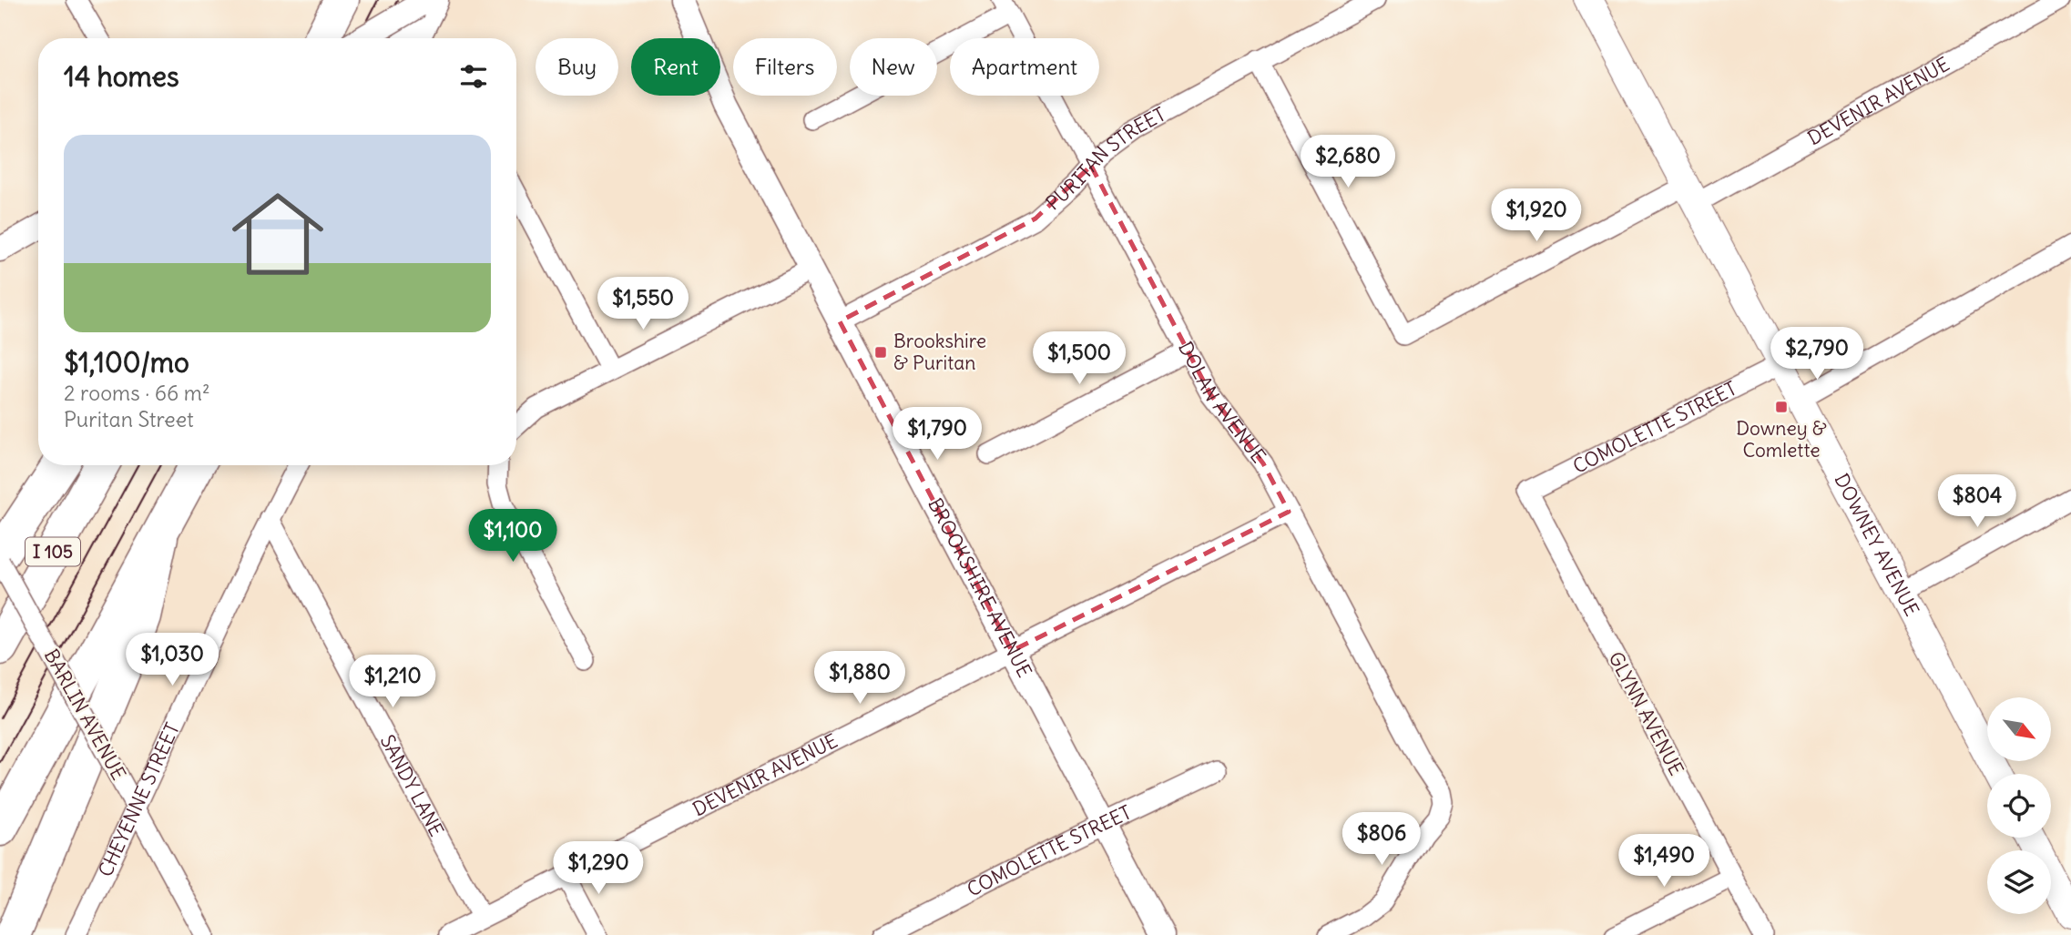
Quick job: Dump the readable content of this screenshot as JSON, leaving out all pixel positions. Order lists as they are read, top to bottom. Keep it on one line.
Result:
{"streets":{"highway":["I 105"],"main road":["DOWNEY AVENUE"],"street":["DEVENIR AVENUE","PURITAN STREET","DOLAN AVENUE","COMOLETTE STREET","BROOKSHIRE AVENUE","GLYNN AVENUE","BARLIN AVENUE","SANDY LANE","CHEYENNE STREET"]},"crossings":[["DEVENIR AVENUE","PURITAN STREET"],["DEVENIR AVENUE","DOLAN AVENUE"],["DEVENIR AVENUE","DOWNEY AVENUE"],["DEVENIR AVENUE","BROOKSHIRE AVENUE"],["DEVENIR AVENUE","SANDY LANE"],["PURITAN STREET","DOLAN AVENUE"],["PURITAN STREET","BROOKSHIRE AVENUE"],["COMOLETTE STREET","DOWNEY AVENUE"],["COMOLETTE STREET","BROOKSHIRE AVENUE"],["COMOLETTE STREET","GLYNN AVENUE"],["BARLIN AVENUE","CHEYENNE STREET"],["SANDY LANE","CHEYENNE STREET"]],"places":{"transit":["Brookshire & Puritan","Downey & Comlette"]},"north":"bottom right","page":{"chip":["Buy","Rent","Filters","New","Apartment"],"heading":"14 homes","list":[{"name":"$1,100/mo","note":"2 rooms · 66 m² · Puritan Street"}],"price":["$2,680","$1,920","$1,550","$2,790","$1,500","$1,790","$804","$1,100","$1,030","$1,880","$1,210","$806","$1,490","$1,290"]}}
